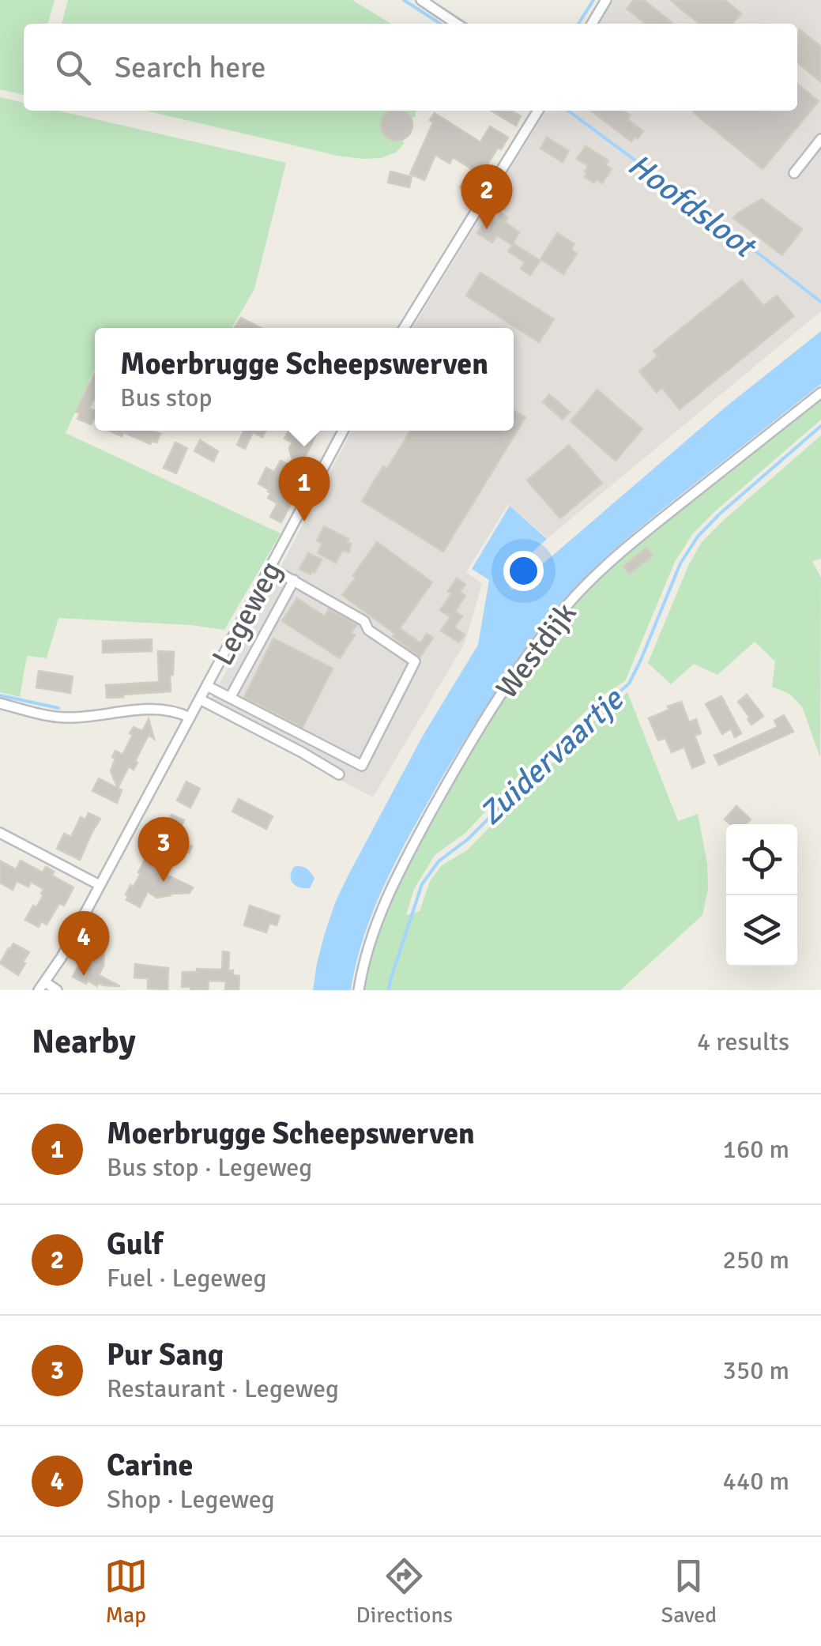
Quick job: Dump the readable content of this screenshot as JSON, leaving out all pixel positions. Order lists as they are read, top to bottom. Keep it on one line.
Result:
{"streets":{"street":["Legeweg","Westdijk"]},"water":["Hoofdsloot","Zuidervaartje"],"page":{"search":"Search here","pins":["2","1","3","4"],"popup":["Moerbrugge Scheepswerven","Bus stop"],"heading":["Nearby","4 results"],"list":[{"mark":"1","name":"Moerbrugge Scheepswerven","note":"Bus stop · Legeweg","value":"160 m"},{"mark":"2","name":"Gulf","note":"Fuel · Legeweg","value":"250 m"},{"mark":"3","name":"Pur Sang","note":"Restaurant · Legeweg","value":"350 m"},{"mark":"4","name":"Carine","note":"Shop · Legeweg","value":"440 m"}],"nav":["Map","Directions","Saved"]}}
